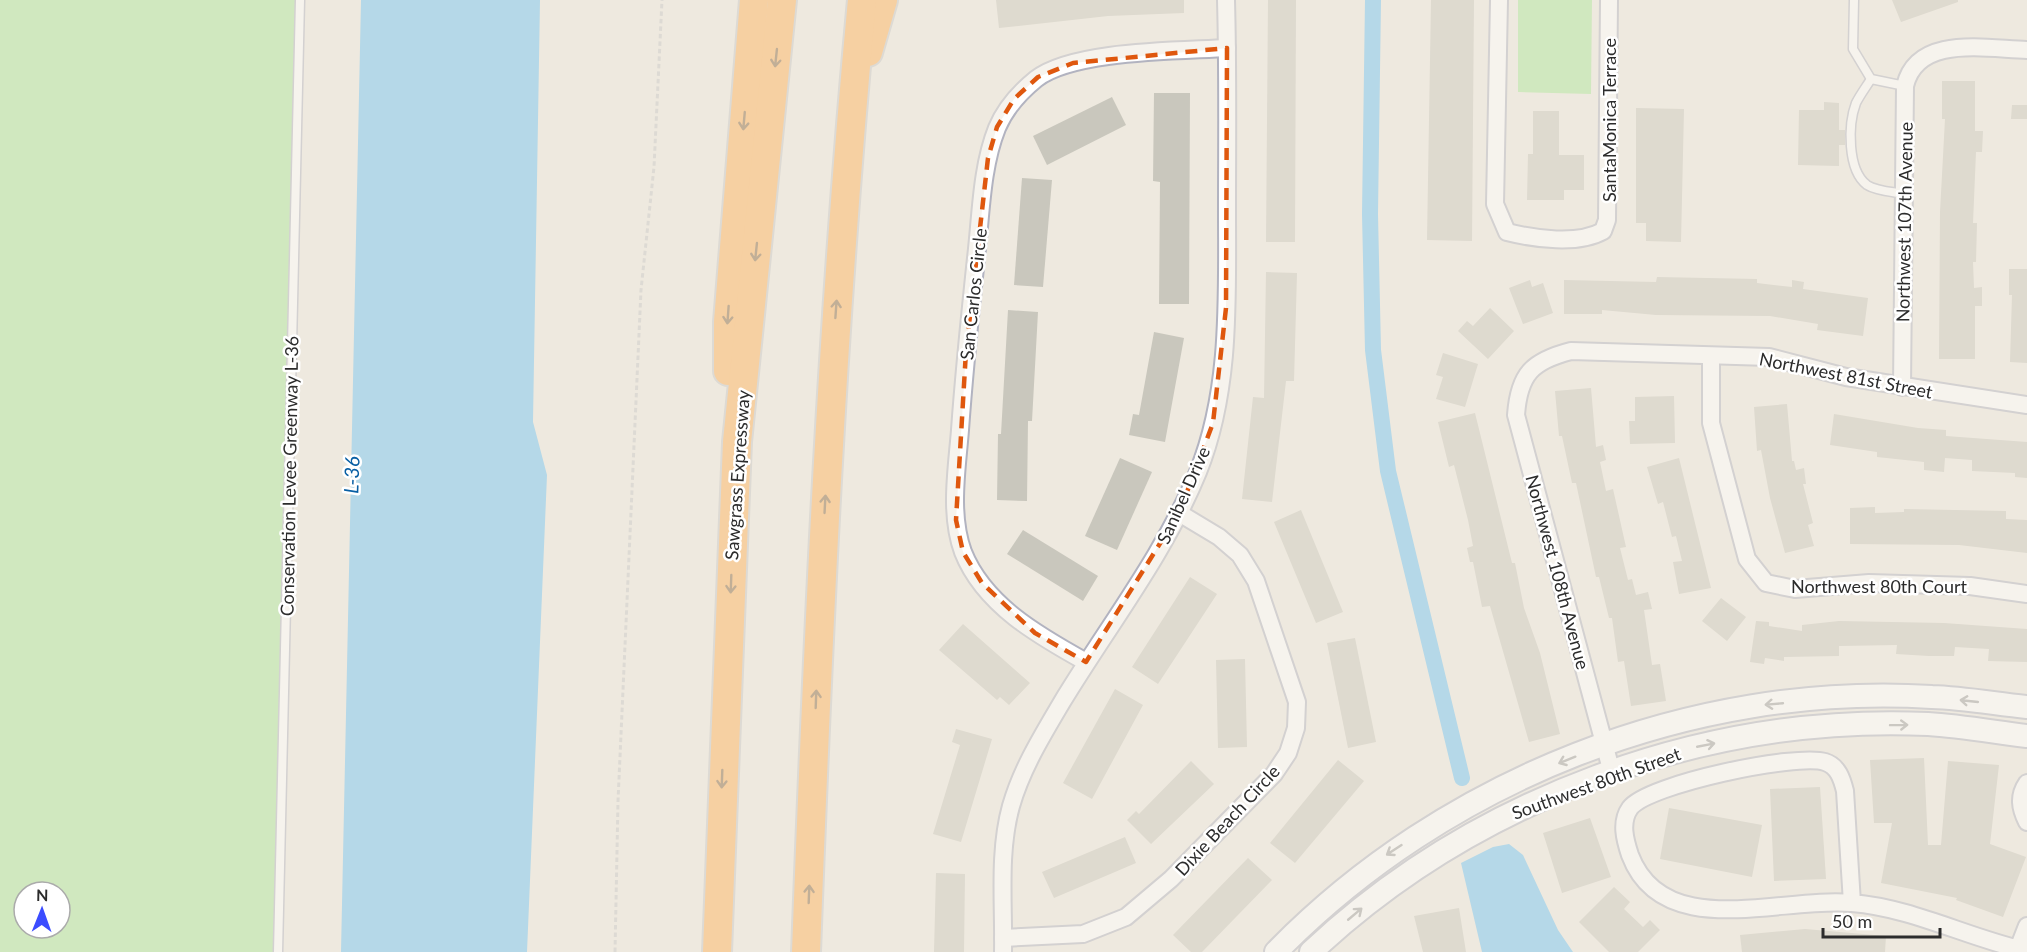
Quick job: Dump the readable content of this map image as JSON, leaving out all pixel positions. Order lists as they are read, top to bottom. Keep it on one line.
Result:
{"streets":{"highway":["Sawgrass Expressway"],"street":["SantaMonica Terrace","Northwest 107th Avenue","San Carlos Circle","Northwest 81st Street","Sanibel Drive","Northwest 108th Avenue","Northwest 80th Court","Southwest 80th Street","Dixie Beach Circle"],"lane":["Conservation Levee Greenway L-36"]},"crossings":[["Northwest 107th Avenue","Northwest 81st Street"],["San Carlos Circle","Sanibel Drive"],["Northwest 81st Street","Northwest 108th Avenue"],["Northwest 81st Street","Northwest 80th Court"],["Sanibel Drive","Dixie Beach Circle"],["Northwest 108th Avenue","Southwest 80th Street"]],"water":["L-36"],"scale_bar":"50 m","north":"top"}
